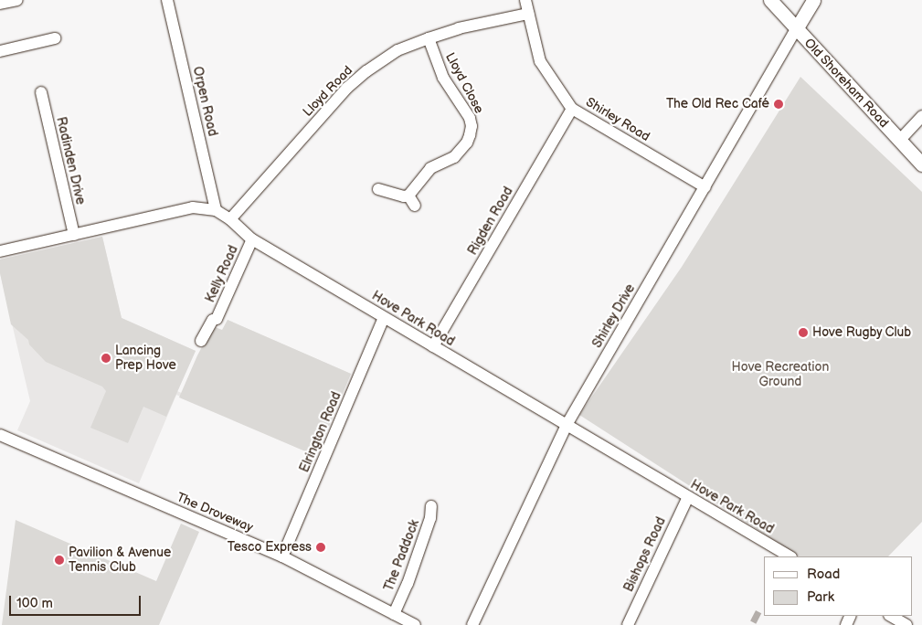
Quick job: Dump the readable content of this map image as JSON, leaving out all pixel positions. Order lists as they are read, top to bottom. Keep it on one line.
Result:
{"streets":{"main road":["Old Shoreham Road"],"street":["Lloyd Close","Lloyd Road","Orpen Road","Shirley Road","Radinden Drive","Rigden Road","Kelly Road","Shirley Drive","Hove Park Road","Elrington Road","The Droveway","Bishops Road","The Paddock"]},"crossings":[["Lloyd Close","Lloyd Road"],["Old Shoreham Road","Shirley Drive"],["Lloyd Road","Shirley Road"],["Lloyd Road","Hove Park Road"],["Orpen Road","Hove Park Road"],["Shirley Road","Rigden Road"],["Shirley Road","Shirley Drive"],["Radinden Drive","Hove Park Road"],["Rigden Road","Hove Park Road"],["Kelly Road","Hove Park Road"],["Shirley Drive","Hove Park Road"],["Hove Park Road","Elrington Road"],["Hove Park Road","Bishops Road"],["Elrington Road","The Droveway"],["The Droveway","The Paddock"]],"parks":["Hove Recreation Ground"],"places":["The Old Rec Café","Hove Rugby Club","Lancing Prep Hove","Tesco Express","Pavilion & Avenue Tennis Club"],"legend":["Road","Park"],"scale_bar":"100 m"}
